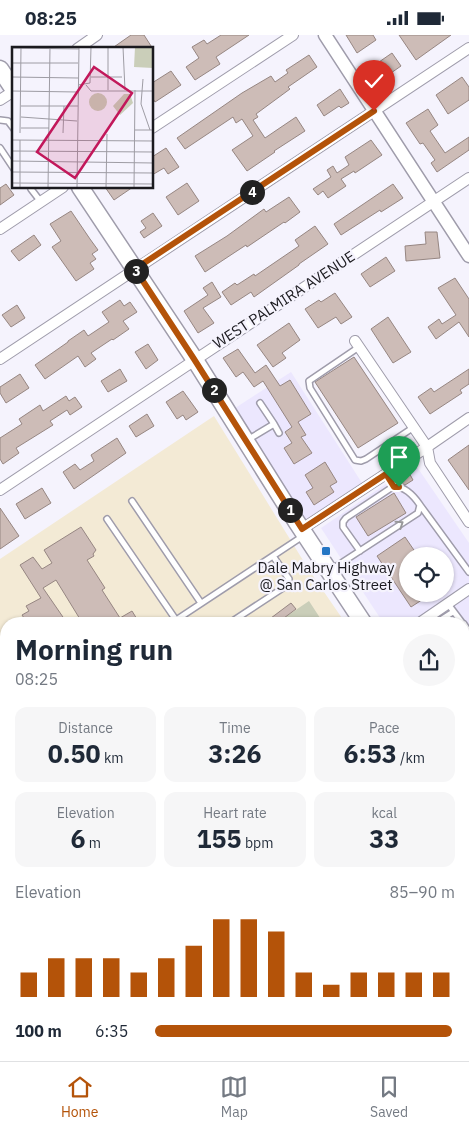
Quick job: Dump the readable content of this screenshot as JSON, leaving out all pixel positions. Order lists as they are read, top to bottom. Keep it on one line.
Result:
{"streets":{"street":["WEST PALMIRA AVENUE"]},"places":{"transit":["Dale Mabry Highway @ San Carlos Street"]},"page":{"status":"08:25","pins":["4","3","2","1"],"heading":["Morning run","08:25"],"stats":[["Distance","0.50 km"],["Time","3:26"],["Pace","6:53 /km"],["Elevation","6 m"],["Heart rate","155 bpm"],["kcal","33"]],"chart":["Elevation","85–90 m"],"list":[{"name":"100 m","note":"6:35"}],"tabs":["Home","Map","Saved"]}}
